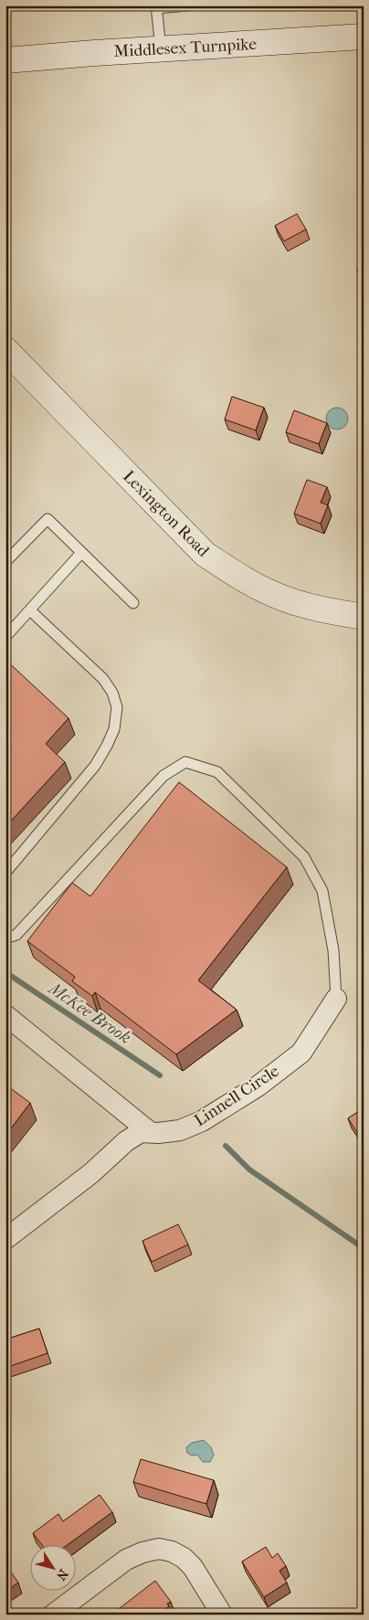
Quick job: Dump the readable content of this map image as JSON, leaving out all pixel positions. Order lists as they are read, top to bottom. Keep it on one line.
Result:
{"streets":{"street":["Middlesex Turnpike","Lexington Road","Linnell Circle"]},"water":["McKee Brook"],"north":"bottom right"}
